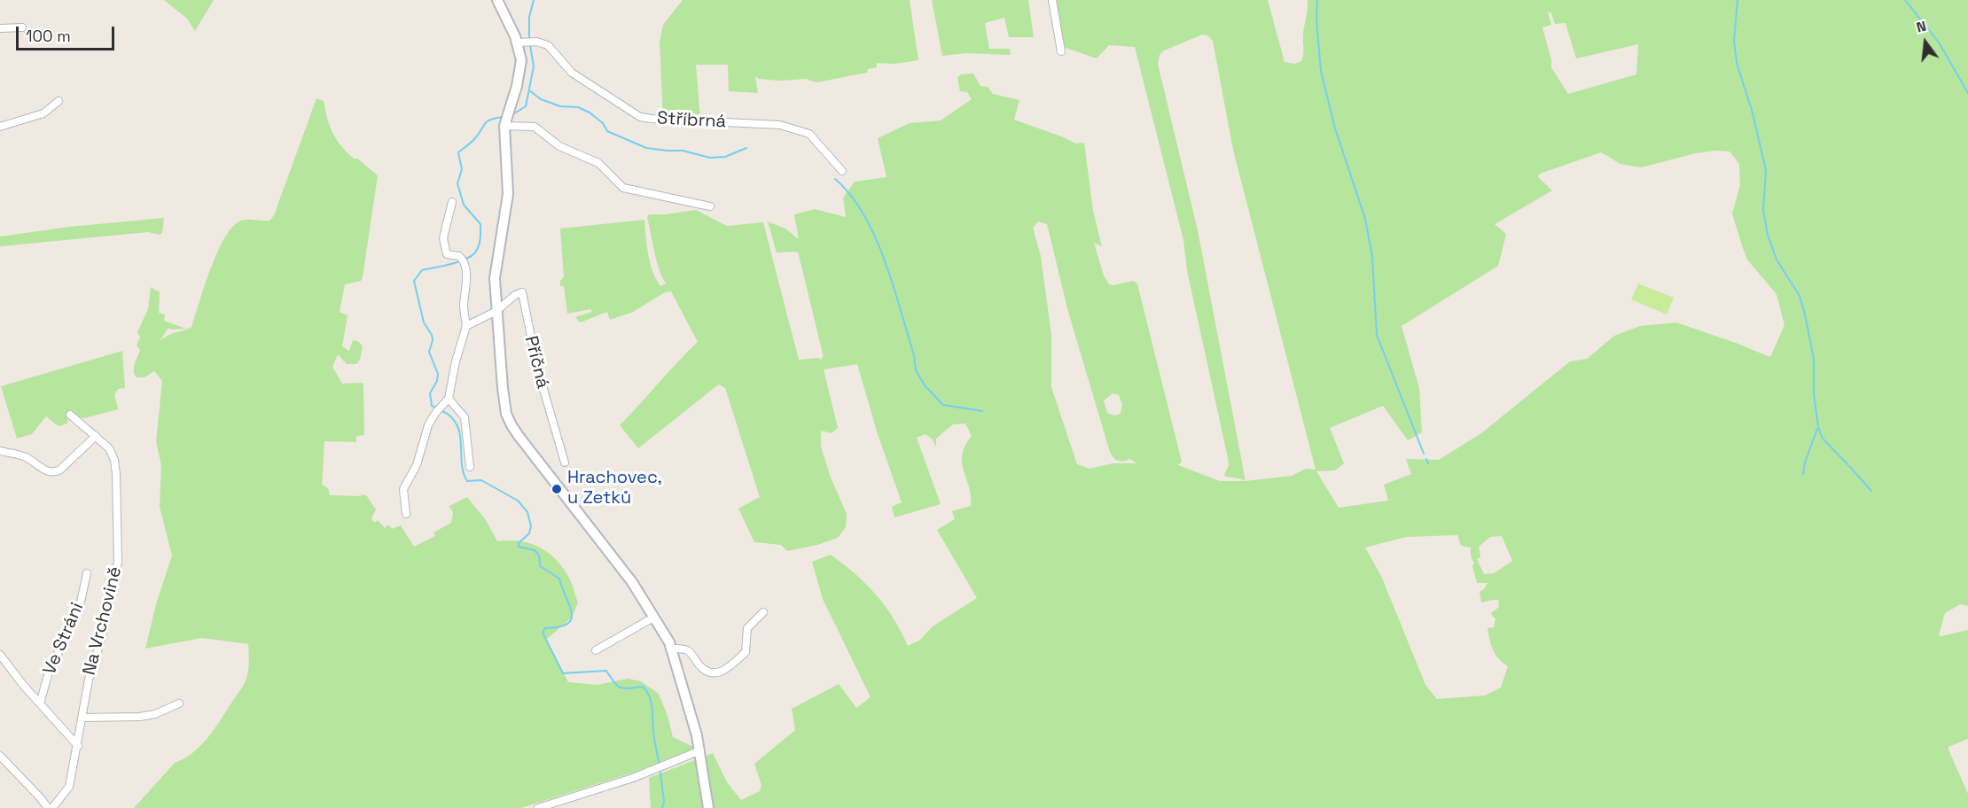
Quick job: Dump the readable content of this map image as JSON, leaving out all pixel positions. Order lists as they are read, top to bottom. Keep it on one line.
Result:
{"streets":{"street":["Stříbrná","Příčná","Na Vrchovině","Ve Stráni"]},"crossings":[["Na Vrchovině","Ve Stráni"]],"places":["Hrachovec, u Zetků"],"scale_bar":"100 m","north":"top"}
